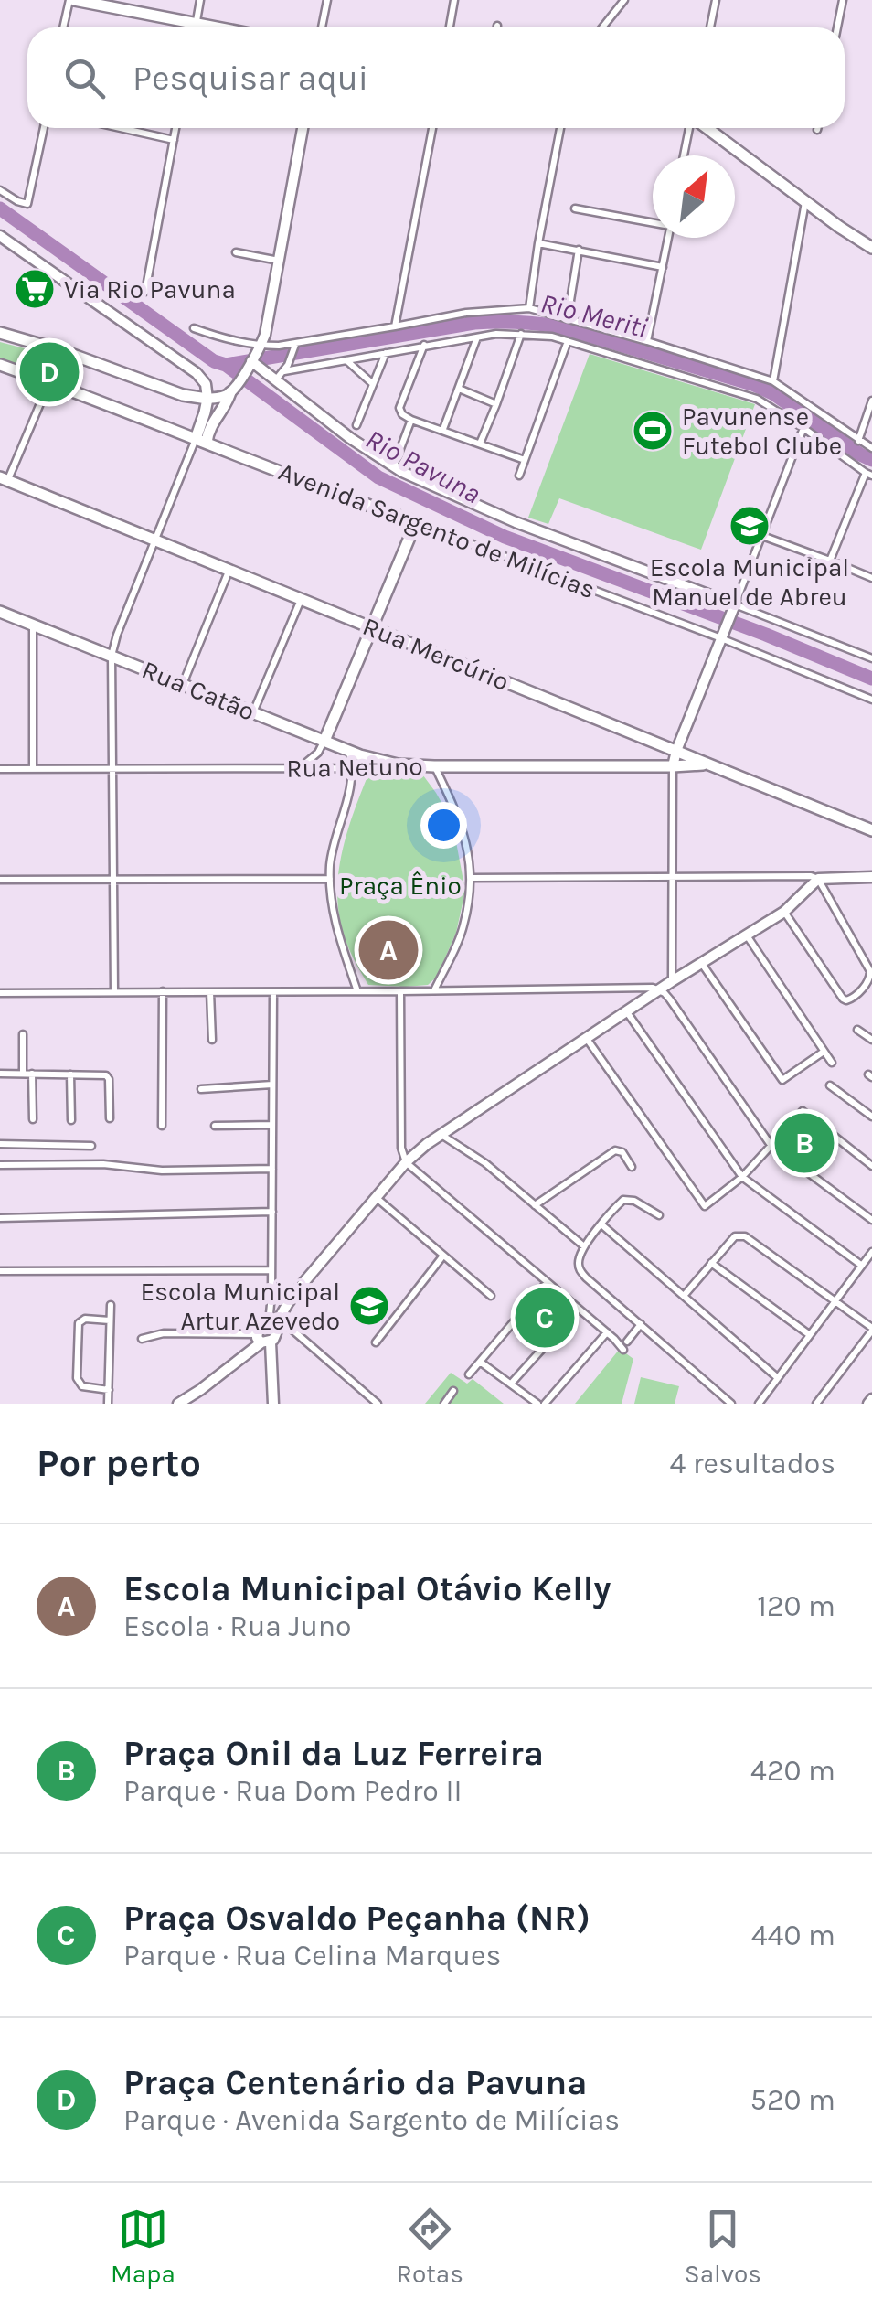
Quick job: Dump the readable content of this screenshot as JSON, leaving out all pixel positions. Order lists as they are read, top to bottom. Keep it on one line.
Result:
{"streets":{"main road":["Avenida Sargento de Milícias","Rua Mercúrio","Rua Catão","Rua Netuno"]},"crossings":[["Rua Mercúrio","Rua Netuno"],["Rua Catão","Rua Netuno"]],"water":["Rio Meriti","Rio Pavuna"],"parks":["Praça Ênio"],"places":{"supermarket":["Via Rio Pavuna"],"sports":["Pavunense Futebol Clube"],"school or university":["Escola Municipal Manuel de Abreu","Escola Municipal Artur Azevedo"]},"north":"top right","page":{"search":"Pesquisar aqui","pins":["D","A","B","C"],"heading":["Por perto","4 resultados"],"list":[{"mark":"A","name":"Escola Municipal Otávio Kelly","note":"Escola · Rua Juno","value":"120 m"},{"mark":"B","name":"Praça Onil da Luz Ferreira","note":"Parque · Rua Dom Pedro II","value":"420 m"},{"mark":"C","name":"Praça Osvaldo Peçanha (NR)","note":"Parque · Rua Celina Marques","value":"440 m"},{"mark":"D","name":"Praça Centenário da Pavuna","note":"Parque · Avenida Sargento de Milícias","value":"520 m"}],"nav":["Mapa","Rotas","Salvos"]}}
